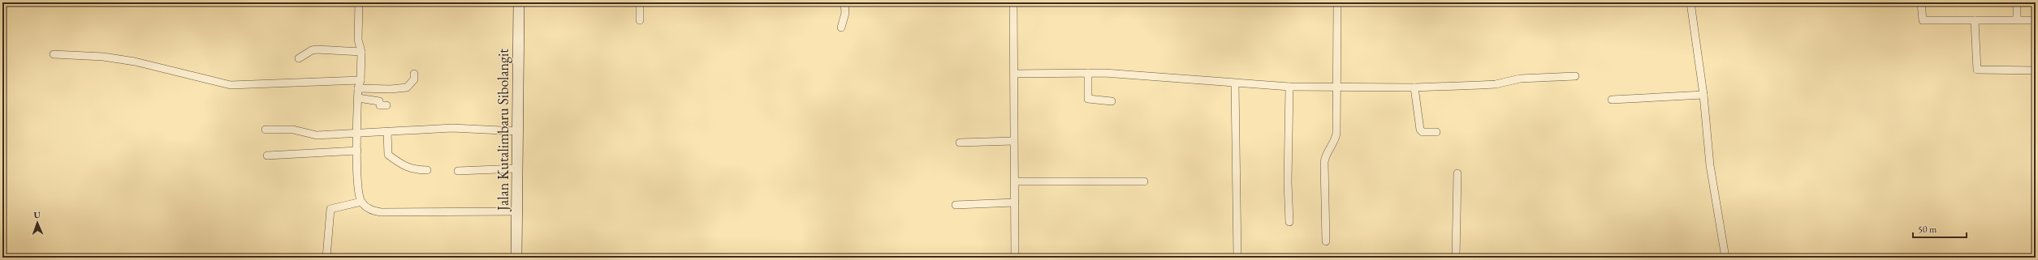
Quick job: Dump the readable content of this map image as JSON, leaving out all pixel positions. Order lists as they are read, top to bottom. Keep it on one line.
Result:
{"streets":{"street":["Jalan Kutalimbaru Sibolangit"]},"scale_bar":"50 m","north":"top"}
